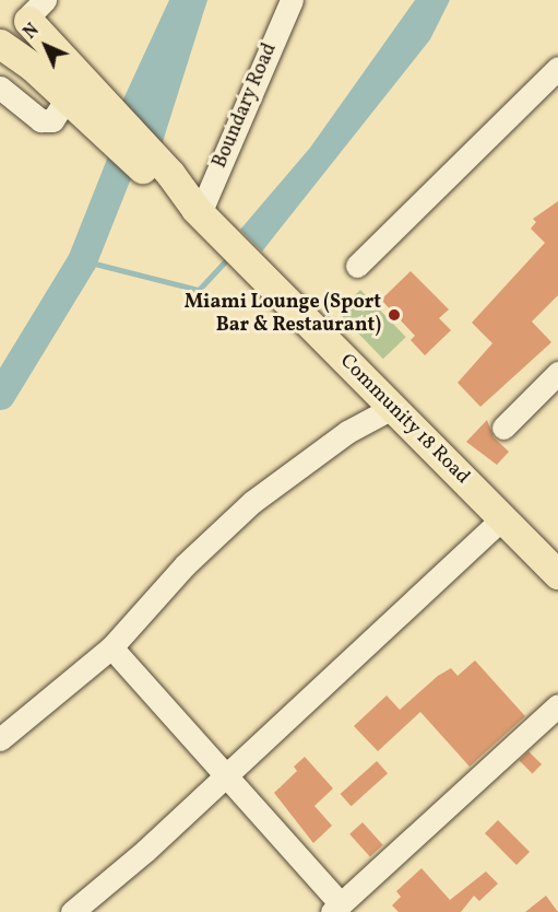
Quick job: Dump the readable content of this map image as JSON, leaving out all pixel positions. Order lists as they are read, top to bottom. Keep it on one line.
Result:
{"streets":{"main road":["Community 18 Road"],"street":["Boundary Road"]},"crossings":[["Boundary Road","Community 18 Road"]],"places":["Miami Lounge (Sport Bar & Restaurant)"],"north":"top left"}
